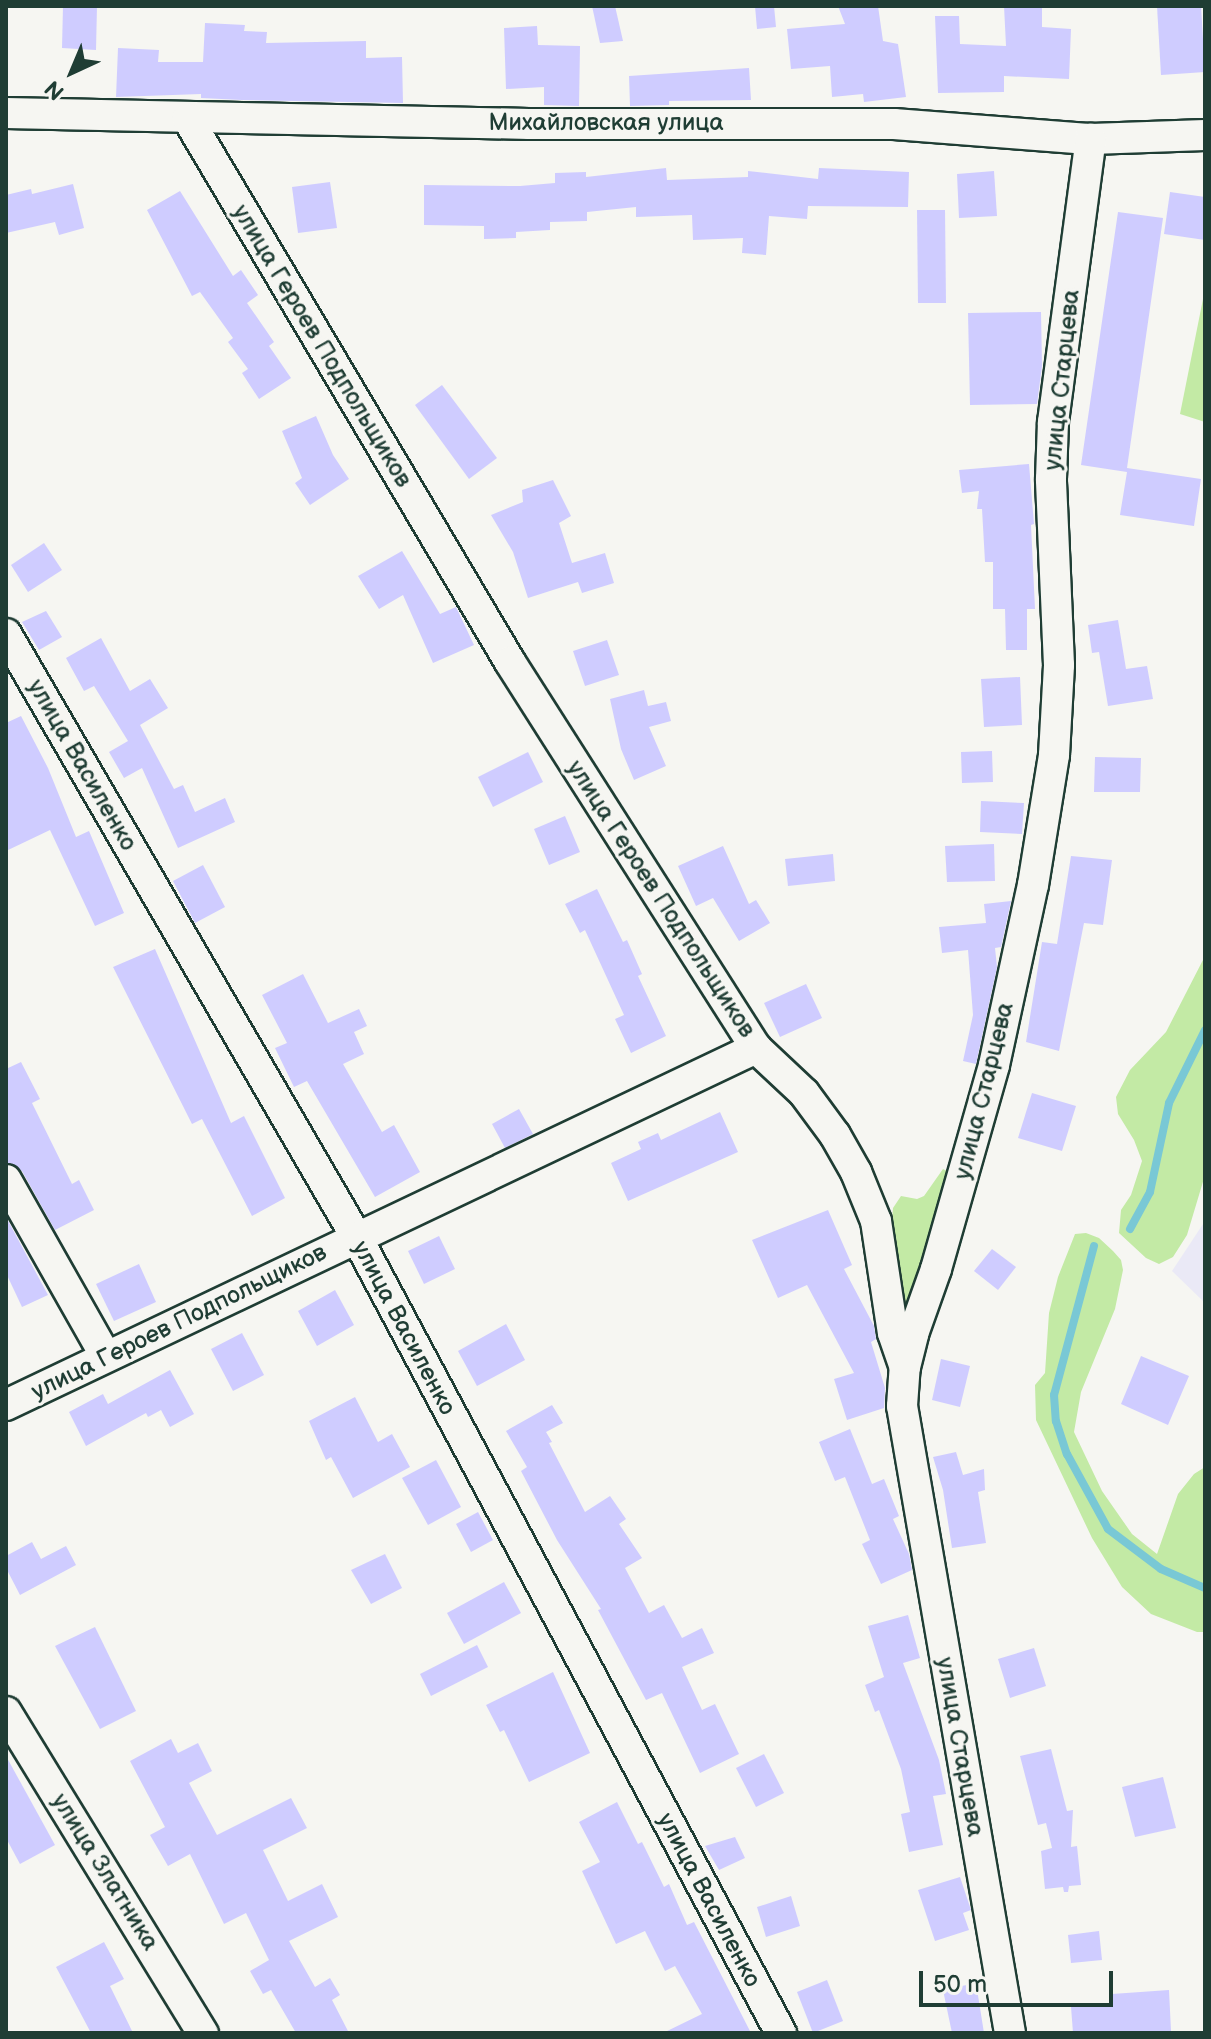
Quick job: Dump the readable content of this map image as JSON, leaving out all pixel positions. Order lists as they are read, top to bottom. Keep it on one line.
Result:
{"streets":{"street":["Михайловская улица","улица Героев Подпольщиков","улица Старцева","улица Василенко","улица Златника"]},"crossings":[["Михайловская улица","улица Героев Подпольщиков"],["Михайловская улица","улица Старцева"],["улица Героев Подпольщиков","улица Василенко"]],"scale_bar":"50 m","north":"bottom left"}
